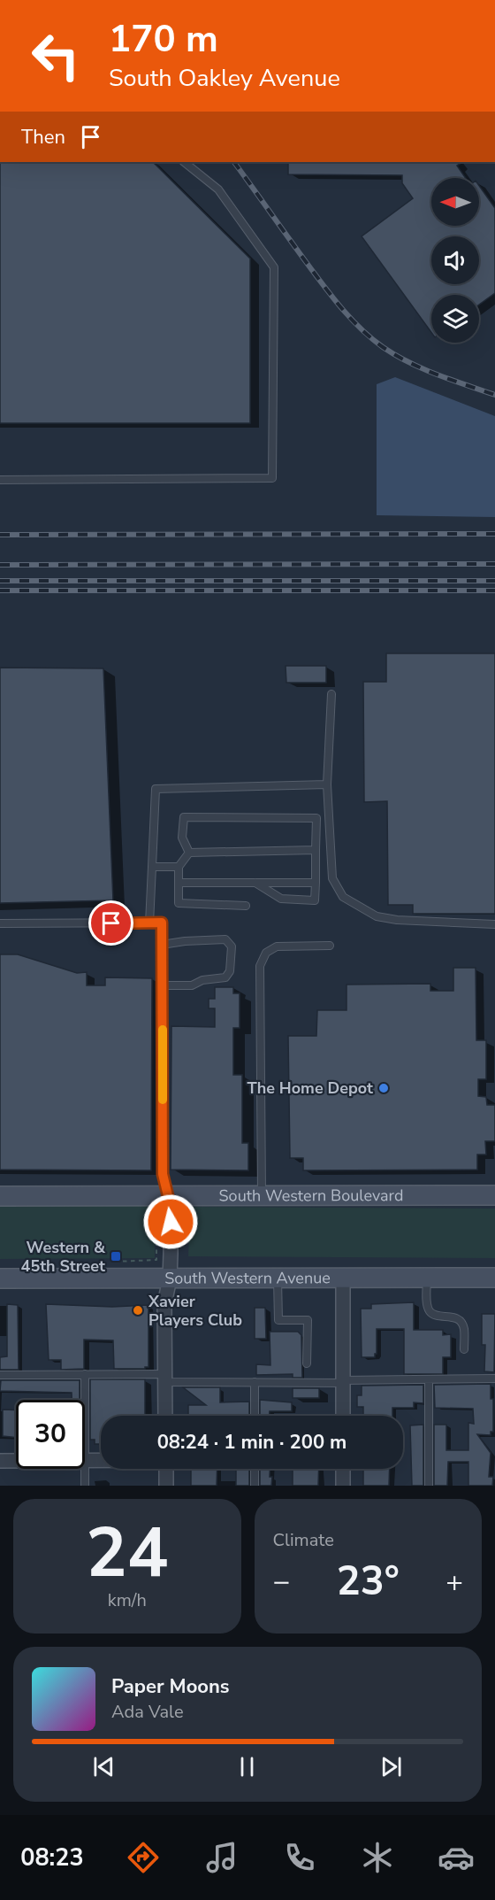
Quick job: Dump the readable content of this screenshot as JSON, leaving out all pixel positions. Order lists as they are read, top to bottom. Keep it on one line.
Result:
{"streets":{"main road":["South Western Boulevard","South Western Avenue"]},"places":{"other":["The Home Depot","Xavier Players Club"],"transit":["Western & 45th Street"]},"north":"left","page":{"turn":["170 m","South Oakley Avenue"],"then":"Then","limit":"30","trip":"08:24 · 1 min · 200 m","tile":[["24","km/h"],"Climate"],"heat":["−","23°","+"],"song":["Paper Moons","Ada Vale"],"tabs":"08:23"}}
